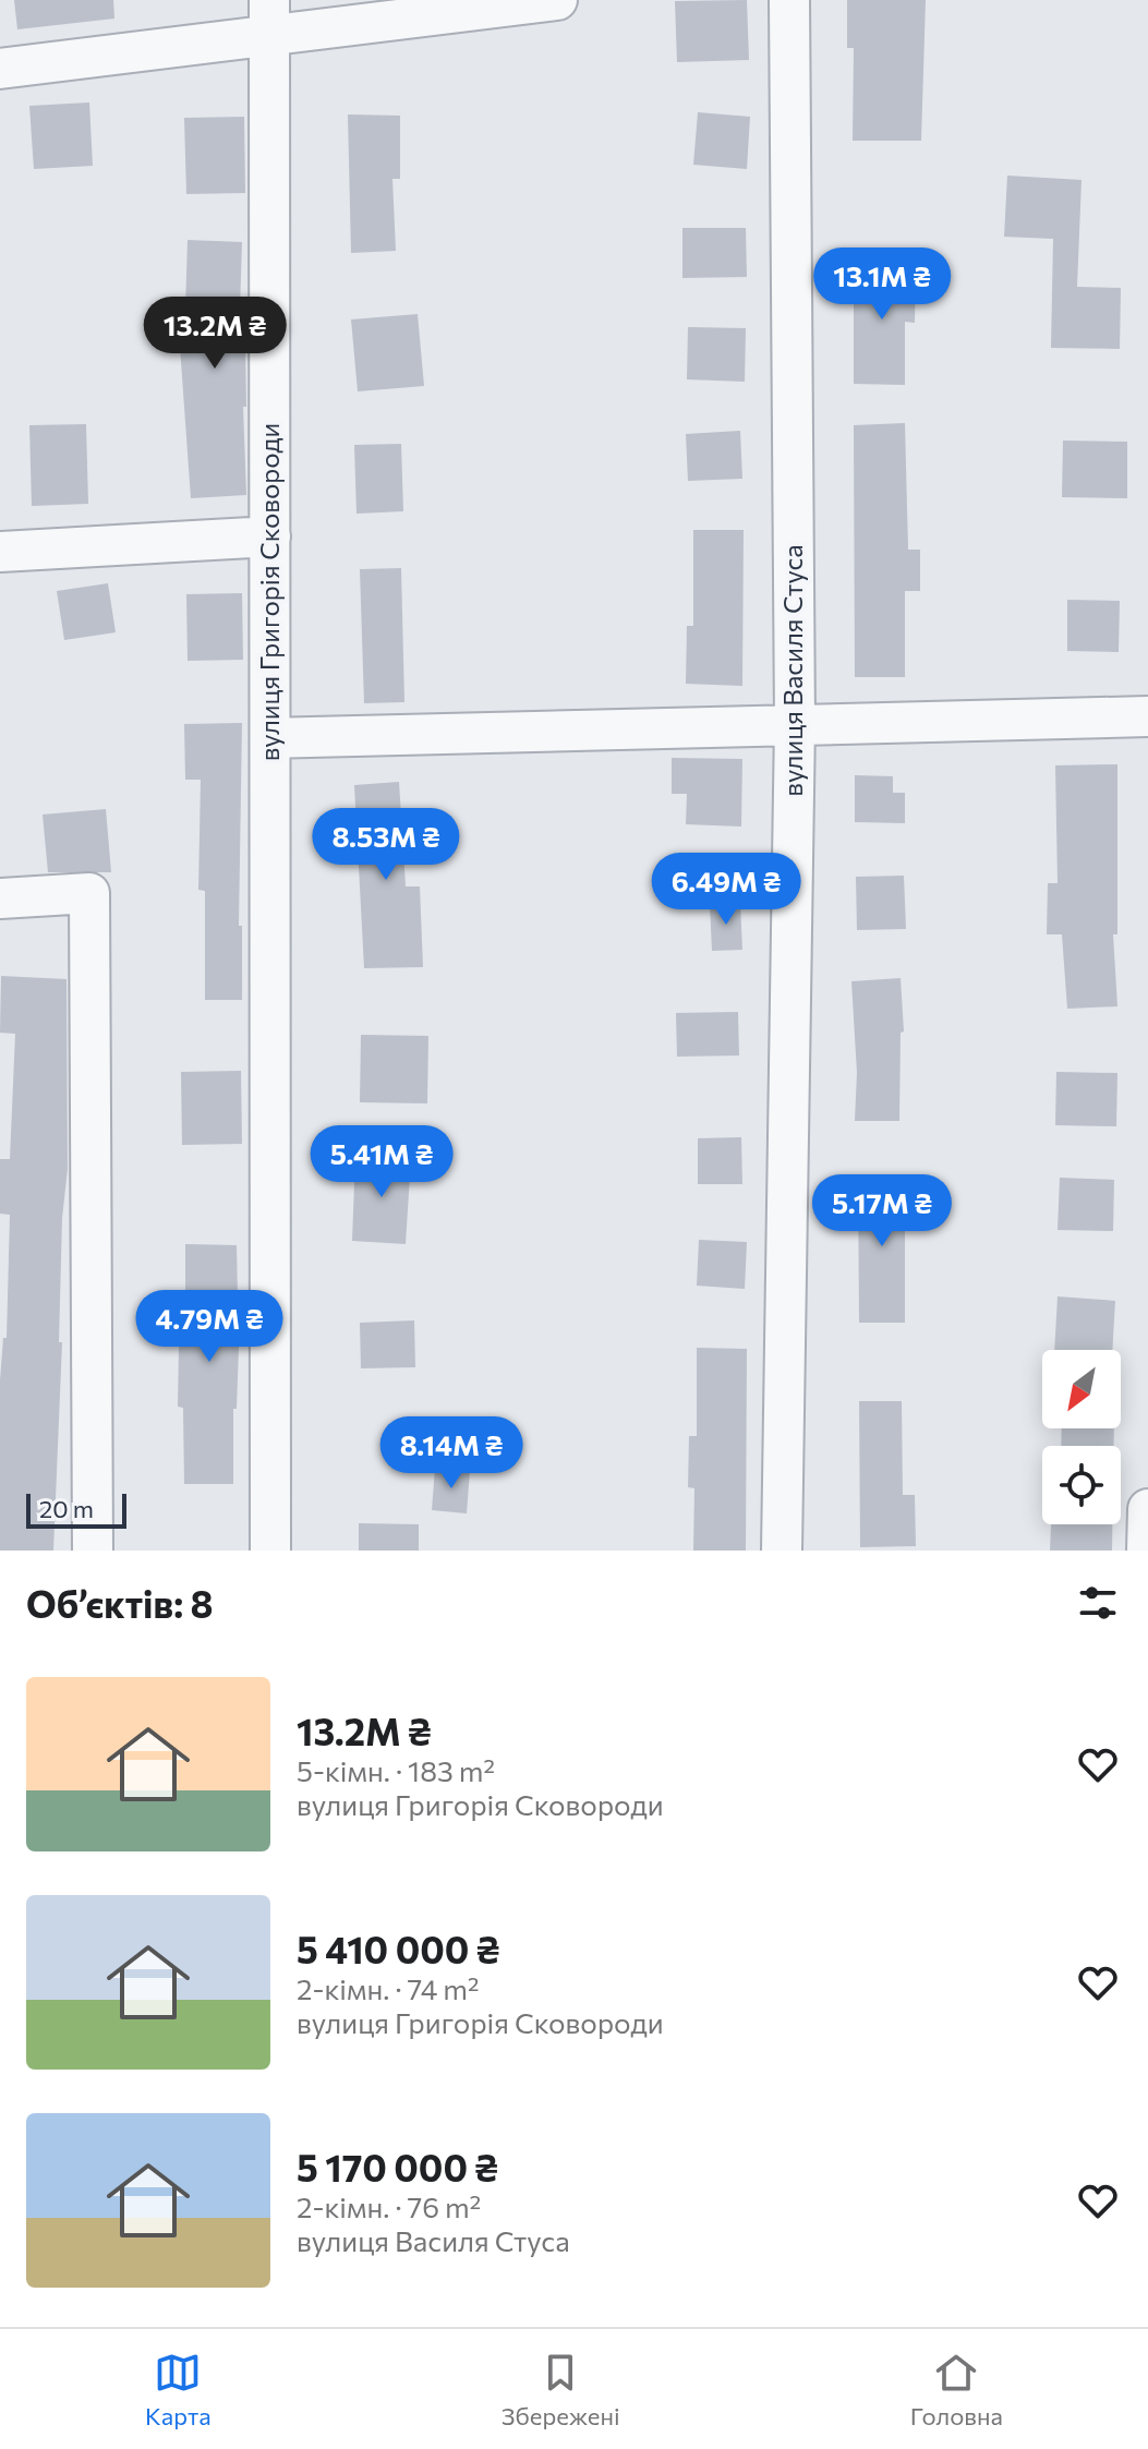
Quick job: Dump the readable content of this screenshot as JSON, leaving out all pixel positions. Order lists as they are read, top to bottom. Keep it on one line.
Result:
{"streets":{"street":["вулиця Григорія Сковороди","вулиця Василя Стуса"]},"scale_bar":"20 m","north":"bottom left","page":{"price":["13.1M ₴","13.2M ₴","8.53M ₴","6.49M ₴","5.41M ₴","5.17M ₴","4.79M ₴","8.14M ₴"],"scale":"20 m","heading":"Об’єктів: 8","list":[{"name":"13.2M ₴","note":"5-кімн. · 183 m² · вулиця Григорія Сковороди"},{"name":"5 410 000 ₴","note":"2-кімн. · 74 m² · вулиця Григорія Сковороди"},{"name":"5 170 000 ₴","note":"2-кімн. · 76 m² · вулиця Василя Стуса"}],"tabs":["Карта","Збережені","Головна"]}}
